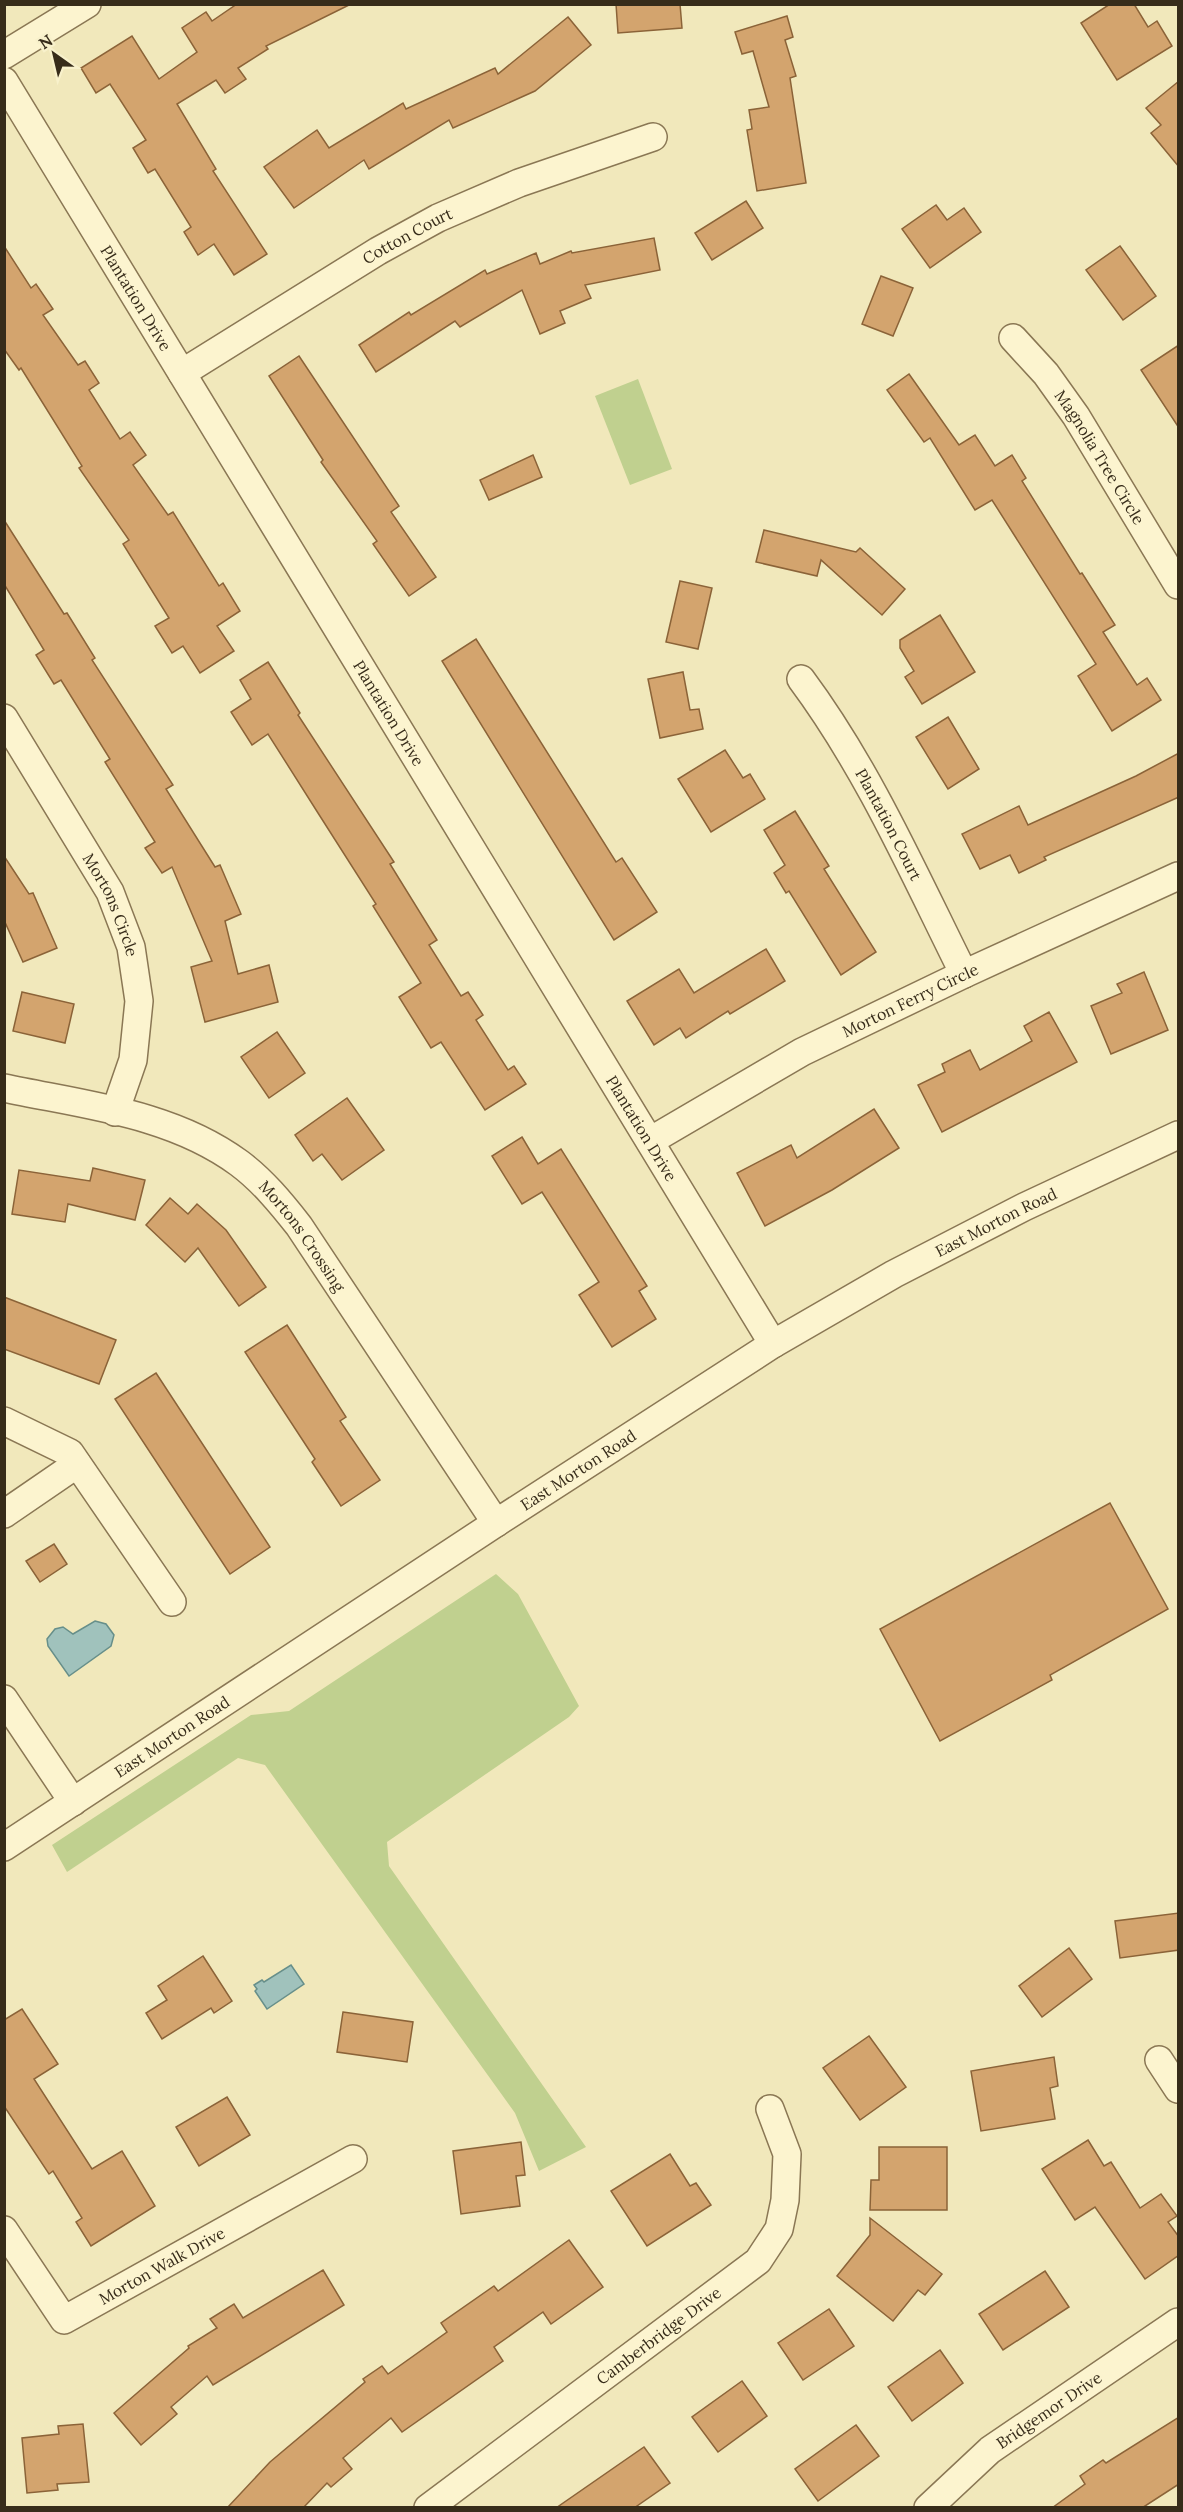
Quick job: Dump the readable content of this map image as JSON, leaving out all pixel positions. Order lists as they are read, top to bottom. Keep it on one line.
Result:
{"streets":{"street":["Cotton Court","Plantation Drive","Magnolia Tree Circle","Plantation Court","Mortons Circle","Morton Ferry Circle","East Morton Road","Mortons Crossing","Morton Walk Drive","Camberbridge Drive","Bridgemor Drive"]},"crossings":[["Cotton Court","Plantation Drive"],["Plantation Drive","Morton Ferry Circle"],["Plantation Drive","East Morton Road"],["Plantation Court","Morton Ferry Circle"],["Mortons Circle","Mortons Crossing"],["East Morton Road","Mortons Crossing"]],"north":"top left"}
